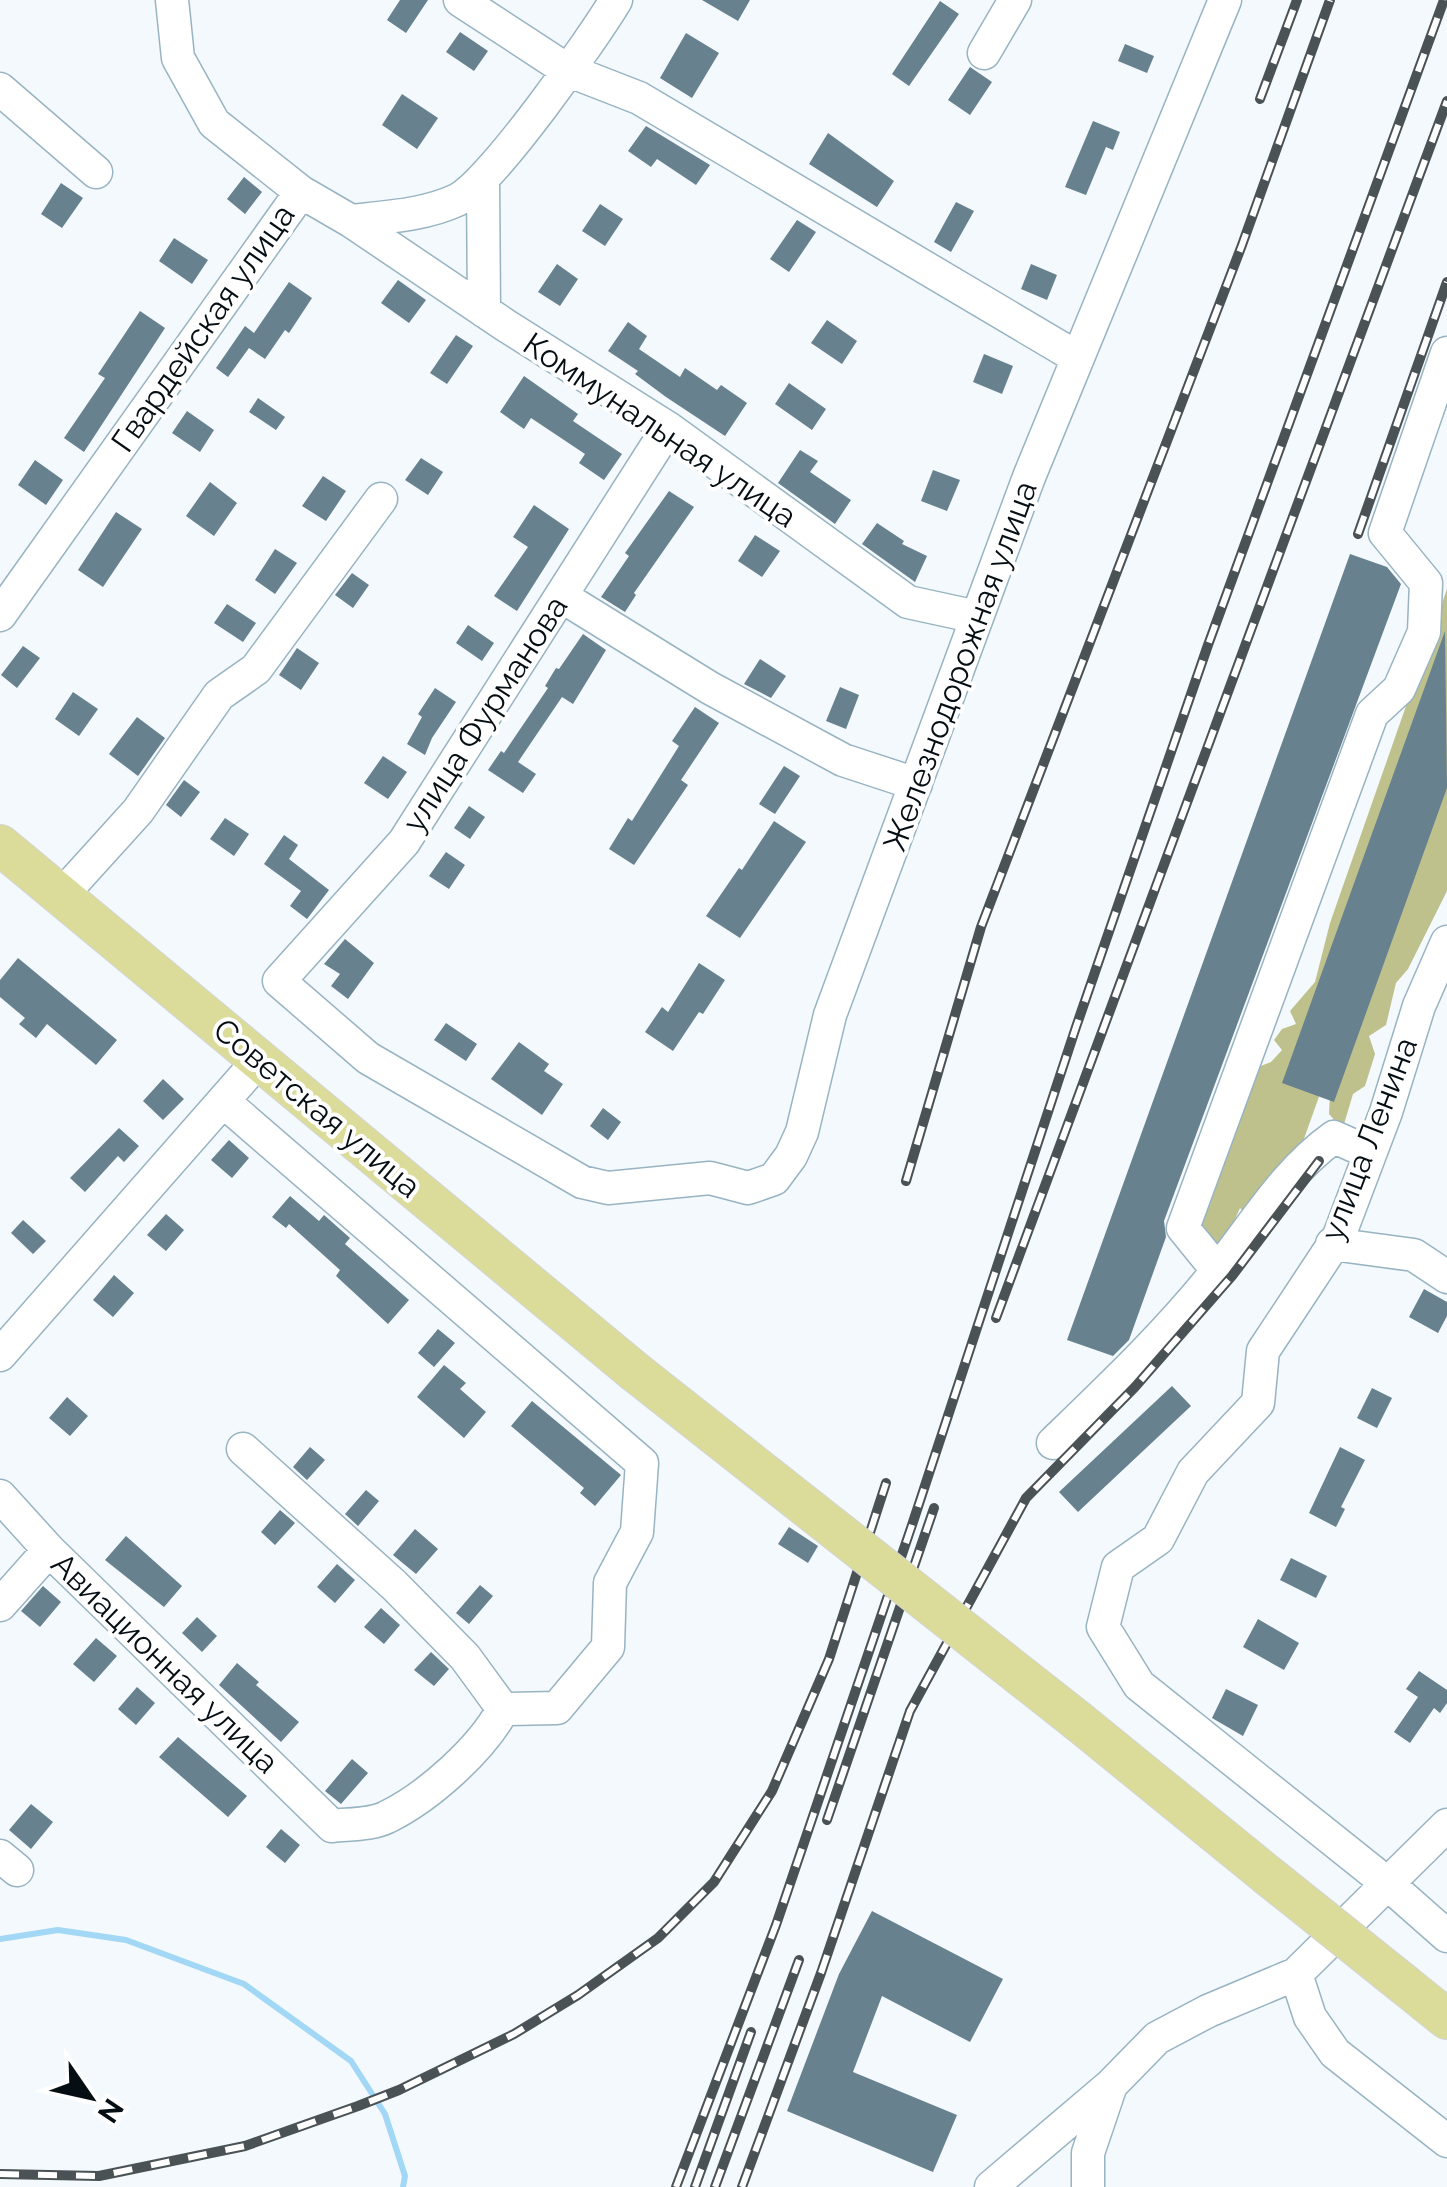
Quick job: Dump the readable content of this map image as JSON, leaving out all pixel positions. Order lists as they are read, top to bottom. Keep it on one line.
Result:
{"streets":{"main road":["Советская улица"],"street":["Гвардейская улица","Коммунальная улица","Железнодорожная улица","улица Фурманова","улица Ленина","Авиационная улица"]},"crossings":[["Гвардейская улица","Коммунальная улица"],["Коммунальная улица","Железнодорожная улица"],["Коммунальная улица","улица Фурманова"],["Железнодорожная улица","улица Фурманова"]],"north":"bottom right"}
